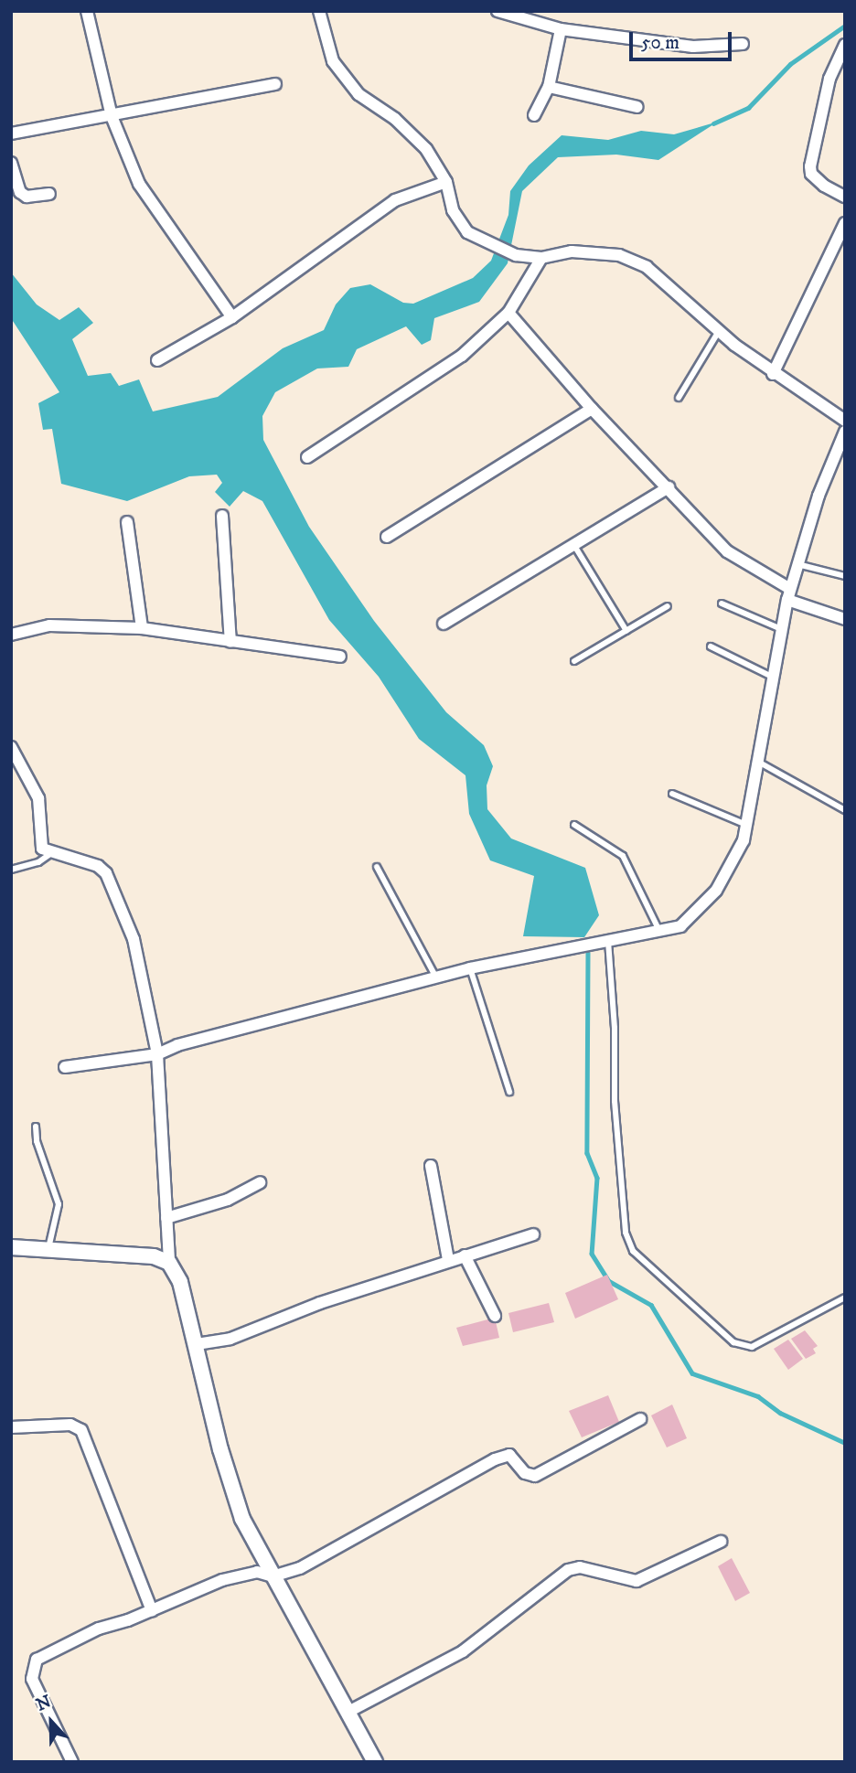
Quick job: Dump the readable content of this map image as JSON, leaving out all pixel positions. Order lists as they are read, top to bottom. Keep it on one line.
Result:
{"scale_bar":"50 m","north":"top"}
